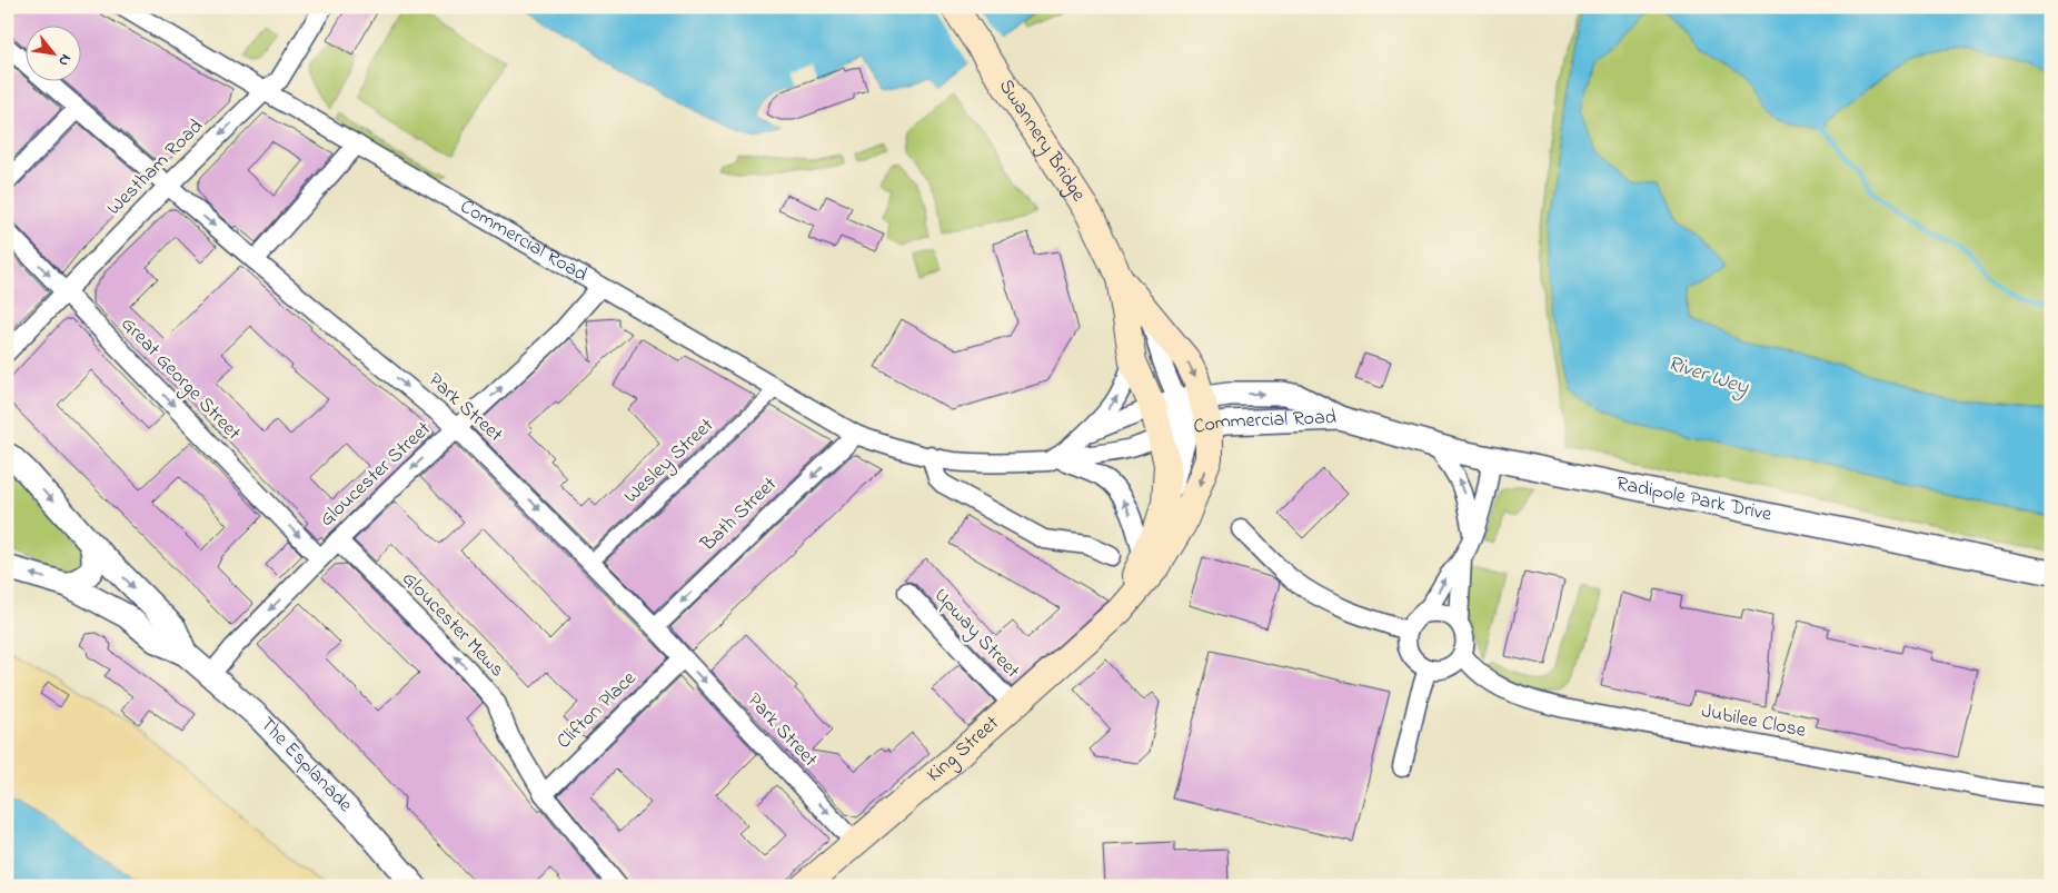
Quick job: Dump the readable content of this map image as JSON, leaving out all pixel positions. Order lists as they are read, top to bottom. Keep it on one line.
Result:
{"streets":{"main road":["Swannery Bridge","King Street"],"street":["Westham Road","Commercial Road","Great George Street","Park Street","Wesley Street","Gloucester Street","Radipole Park Drive","Bath Street","Gloucester Mews","Upway Street","Clifton Place","Jubilee Close","The Esplanade"]},"crossings":[["Swannery Bridge","Commercial Road"],["Swannery Bridge","King Street"],["Westham Road","Commercial Road"],["Westham Road","Great George Street"],["Westham Road","Park Street"],["Commercial Road","Wesley Street"],["Commercial Road","Gloucester Street"],["Commercial Road","Radipole Park Drive"],["Commercial Road","Bath Street"],["Commercial Road","King Street"],["Great George Street","Gloucester Street"],["Park Street","Wesley Street"],["Park Street","Gloucester Street"],["Park Street","Bath Street"],["Park Street","Clifton Place"],["Park Street","King Street"],["Gloucester Street","Gloucester Mews"],["Gloucester Street","The Esplanade"],["Gloucester Mews","Clifton Place"],["Upway Street","King Street"]],"one_way":["Great George Street","Park Street","Bath Street","Gloucester Mews"],"water":["River Wey"],"north":"bottom right"}
